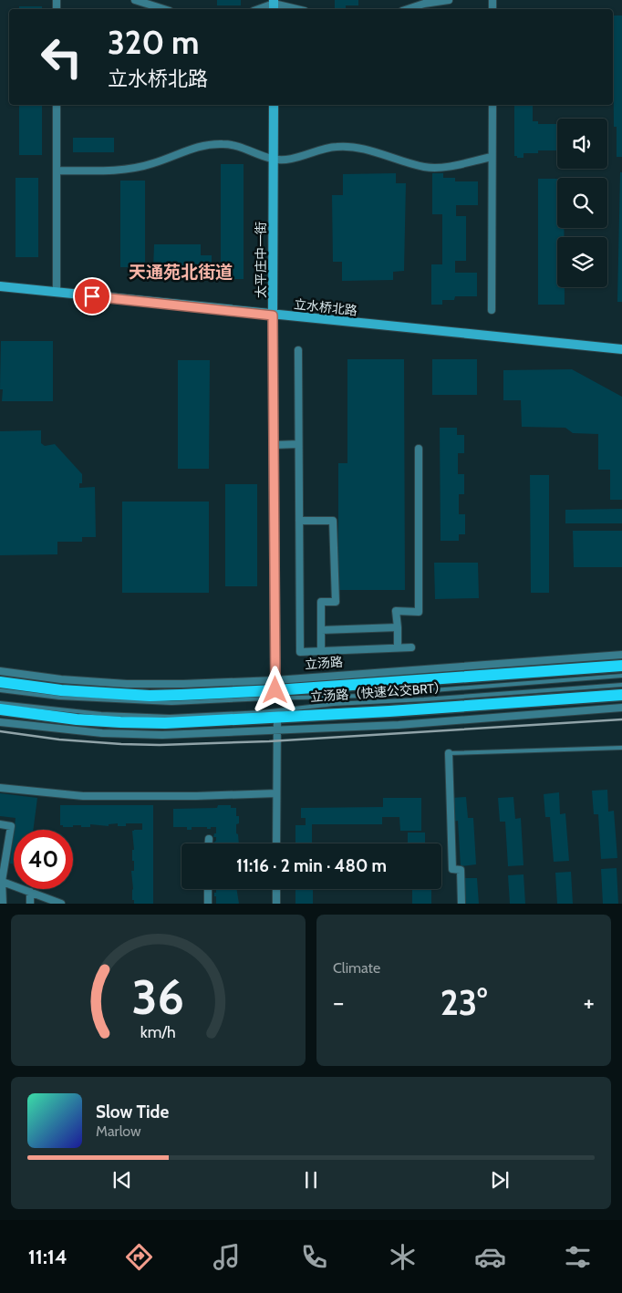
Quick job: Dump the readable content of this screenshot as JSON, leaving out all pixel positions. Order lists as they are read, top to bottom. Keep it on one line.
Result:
{"streets":{"main road":["立汤路"],"street":["太平庄中一街","立水桥北路"],"lane":["立汤路（快速公交BRT）"]},"crossings":[["太平庄中一街","立水桥北路"],["太平庄中一街","立汤路"]],"districts":["天通苑北街道"],"page":{"turn":["320 m","立水桥北路"],"limit":"40","trip":"11:16 · 2 min · 480 m","tile":"Climate","heat":["−","23°","+"],"song":["Slow Tide","Marlow"],"tabs":"11:14","gauge":["36","km/h"]}}
